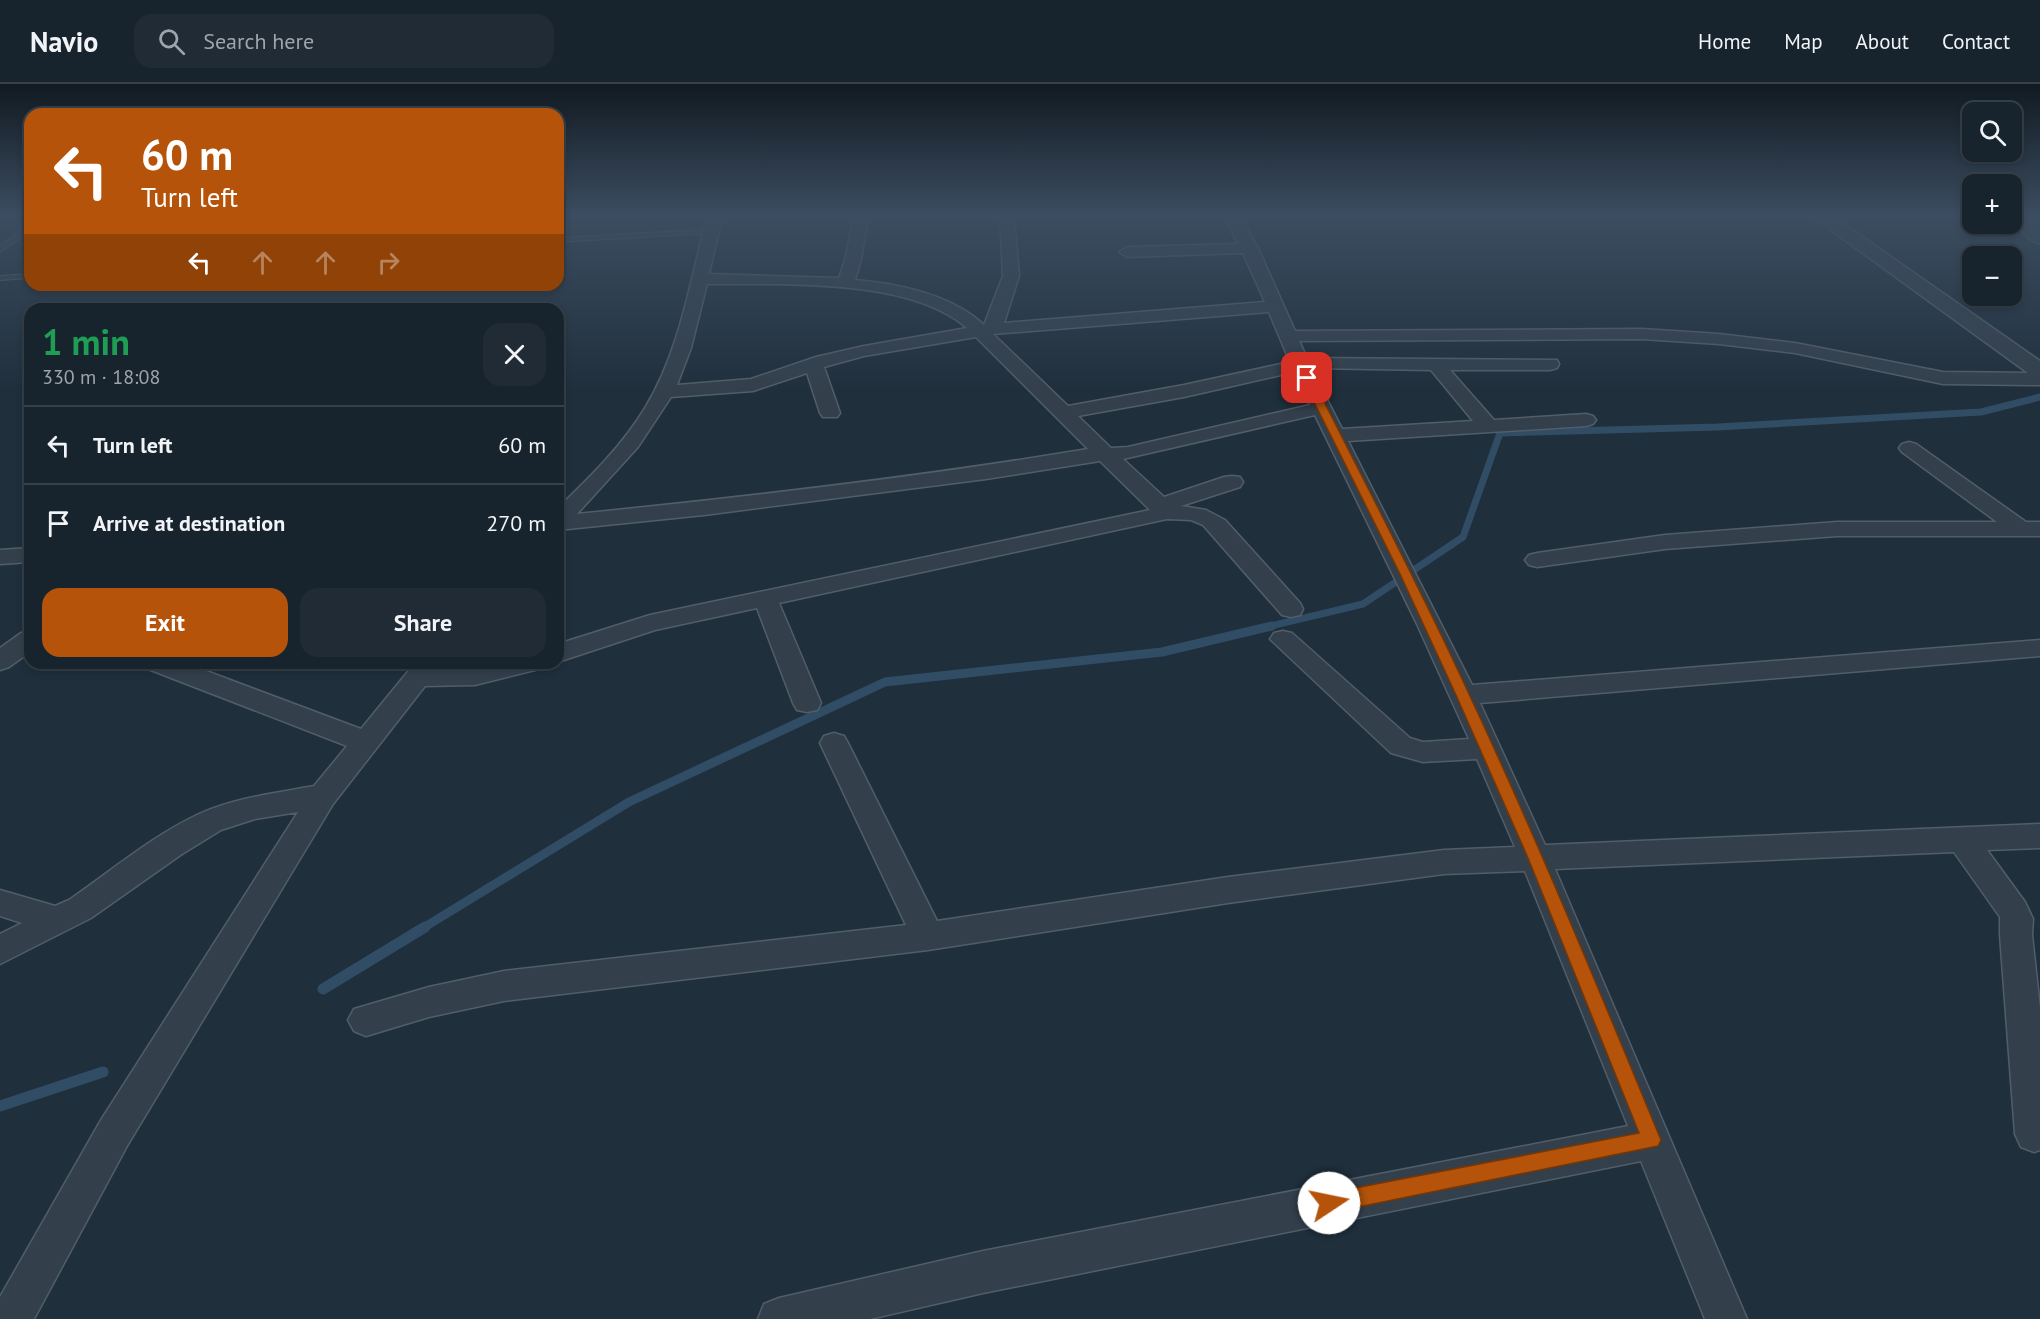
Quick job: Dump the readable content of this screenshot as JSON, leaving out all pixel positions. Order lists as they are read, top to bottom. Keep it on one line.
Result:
{"page":{"header":"Navio","search":"Search here","nav":["Home","Map","About","Contact"],"map_buttons":["+","−"],"turn":["60 m","Turn left"],"heading":["1 min","330 m · 18:08"],"list":[{"name":"Turn left","value":"60 m"},{"name":"Arrive at destination","value":"270 m"}],"buttons":["Exit","Share"]}}
